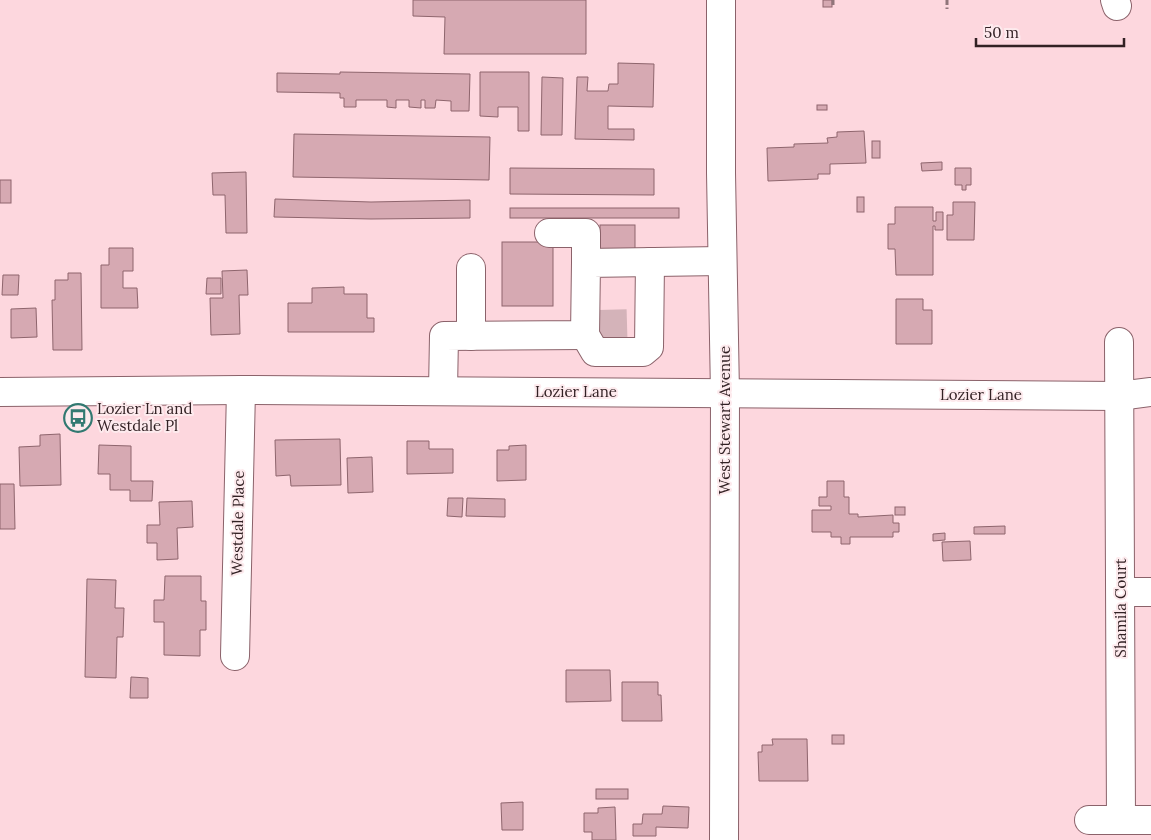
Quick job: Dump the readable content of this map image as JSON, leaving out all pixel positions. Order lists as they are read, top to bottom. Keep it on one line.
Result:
{"streets":{"main road":["Lozier Lane","West Stewart Avenue","Westdale Place","Shamila Court"]},"crossings":[["Lozier Lane","West Stewart Avenue"],["Lozier Lane","Westdale Place"],["Lozier Lane","Shamila Court"]],"places":{"bus stop":["Lozier Ln and Westdale Pl"]},"scale_bar":"50 m"}
